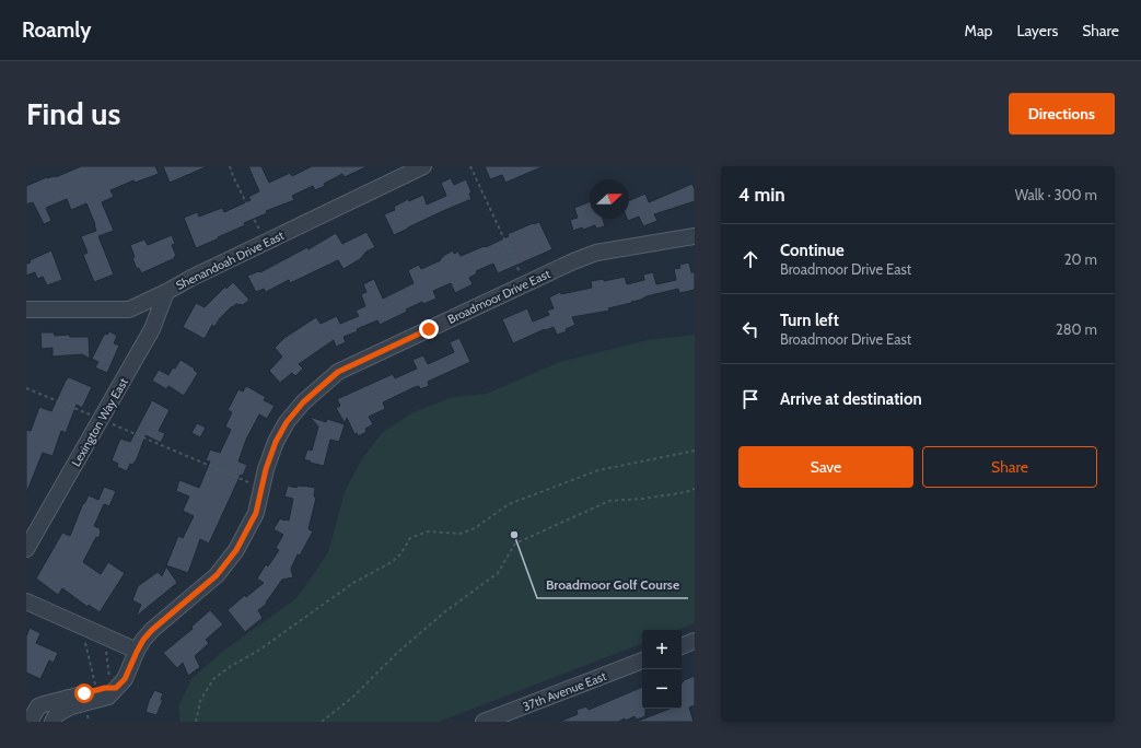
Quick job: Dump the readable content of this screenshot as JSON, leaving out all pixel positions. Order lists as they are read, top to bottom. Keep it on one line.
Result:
{"streets":{"street":["Shenandoah Drive East","Broadmoor Drive East","Lexington Way East","37th Avenue East"]},"crossings":[["Shenandoah Drive East","Lexington Way East"]],"places":["Broadmoor Golf Course"],"north":"right","page":{"header":"Roamly","nav":["Map","Layers","Share"],"buttons":["Directions",["Save","Share"]],"title":"Find us","heading":["4 min","Walk · 300 m"],"list":[["Continue","Broadmoor Drive East","20 m"],["Turn left","Broadmoor Drive East","280 m"],"Arrive at destination"],"map_buttons":["+","−"]}}
